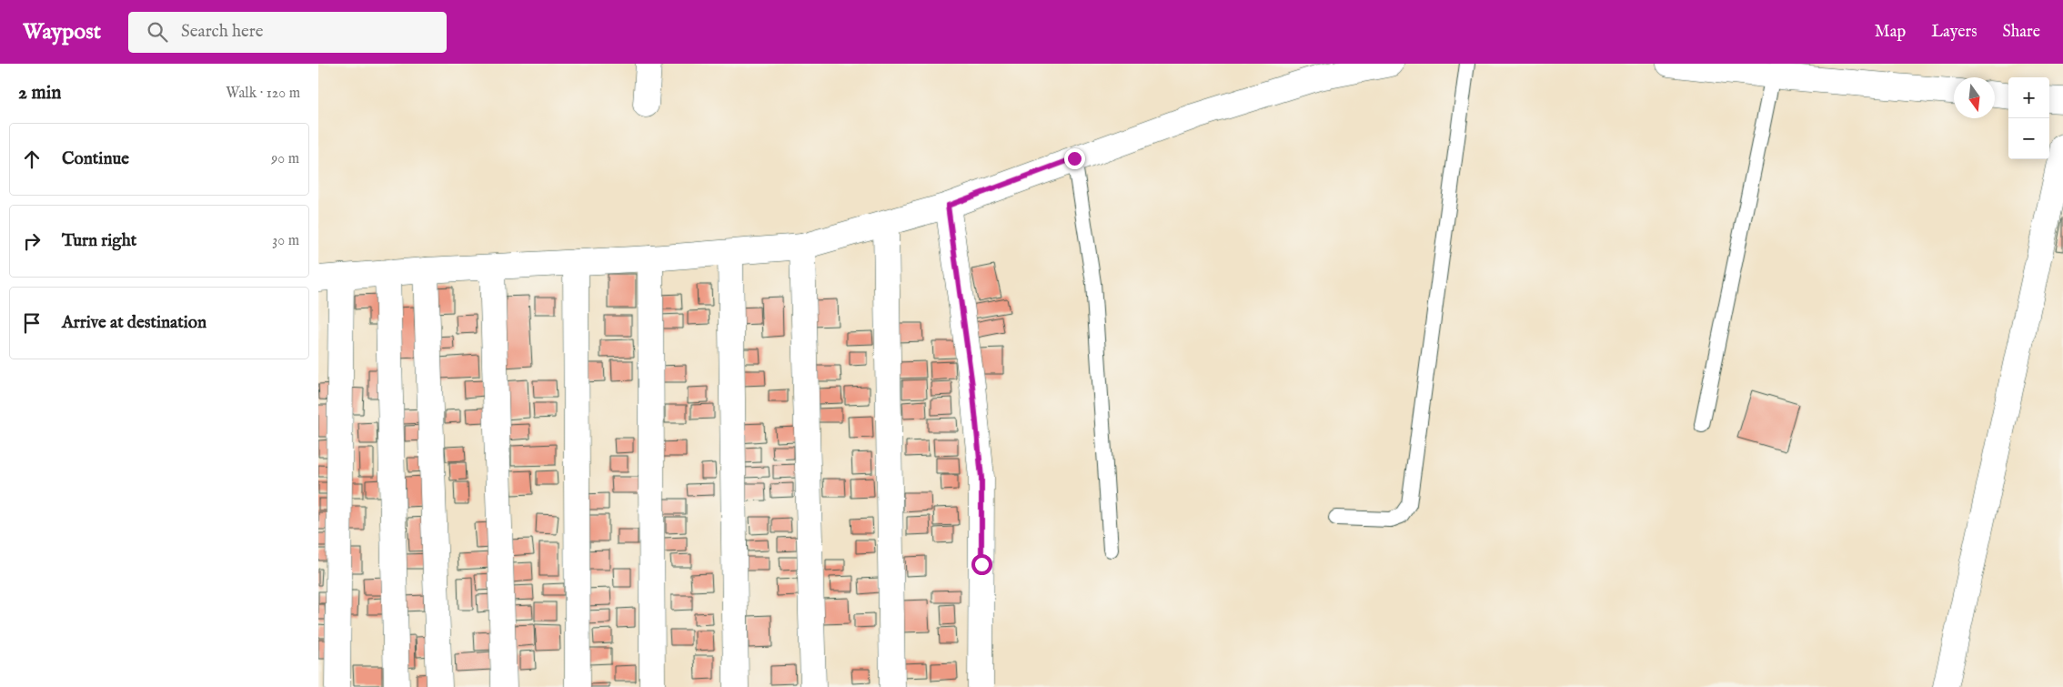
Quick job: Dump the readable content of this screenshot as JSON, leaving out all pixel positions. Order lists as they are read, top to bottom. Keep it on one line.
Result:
{"north":"bottom","page":{"header":"Waypost","search":"Search here","nav":["Map","Layers","Share"],"heading":["2 min","Walk · 120 m"],"map_buttons":["+","−"],"list":[["Continue","90 m"],["Turn right","30 m"],"Arrive at destination"]}}
